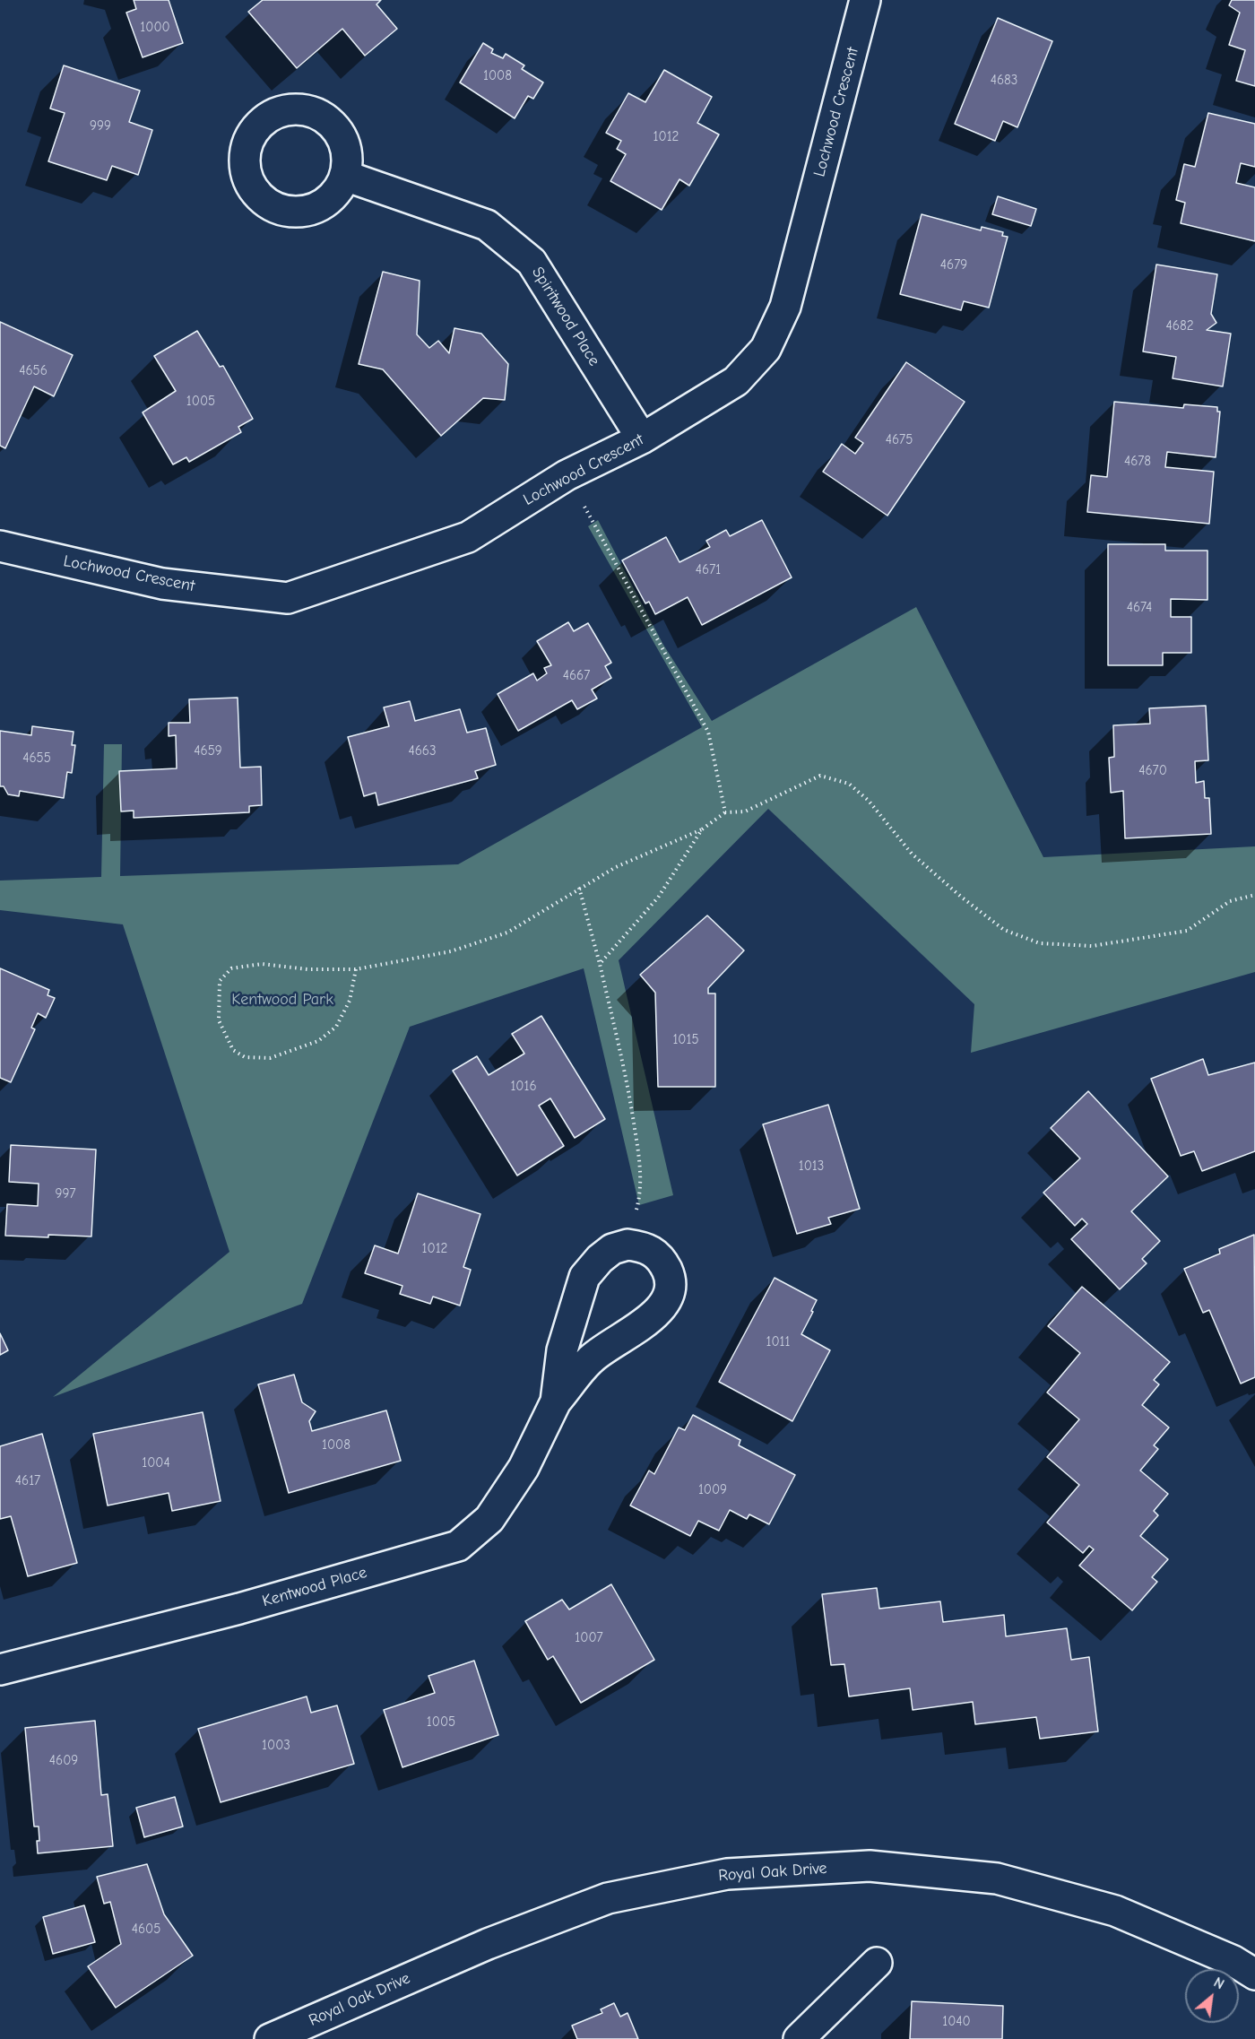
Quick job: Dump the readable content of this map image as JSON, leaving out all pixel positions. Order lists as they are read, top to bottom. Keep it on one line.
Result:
{"streets":{"street":["Lochwood Crescent","Spiritwood Place","Kentwood Place","Royal Oak Drive"]},"crossings":[["Lochwood Crescent","Spiritwood Place"]],"parks":["Kentwood Park"],"house_numbers":["1000","1008","4683","999","1012","4679","4682","4656","1005","4675","4678","4671","4674","4667","4659","4663","4655","4670","1015","1016","1013","997","1012","1011","1008","1004","4617","1009","1007","1005","1003","4609","4605","1040"],"north":"top right"}
